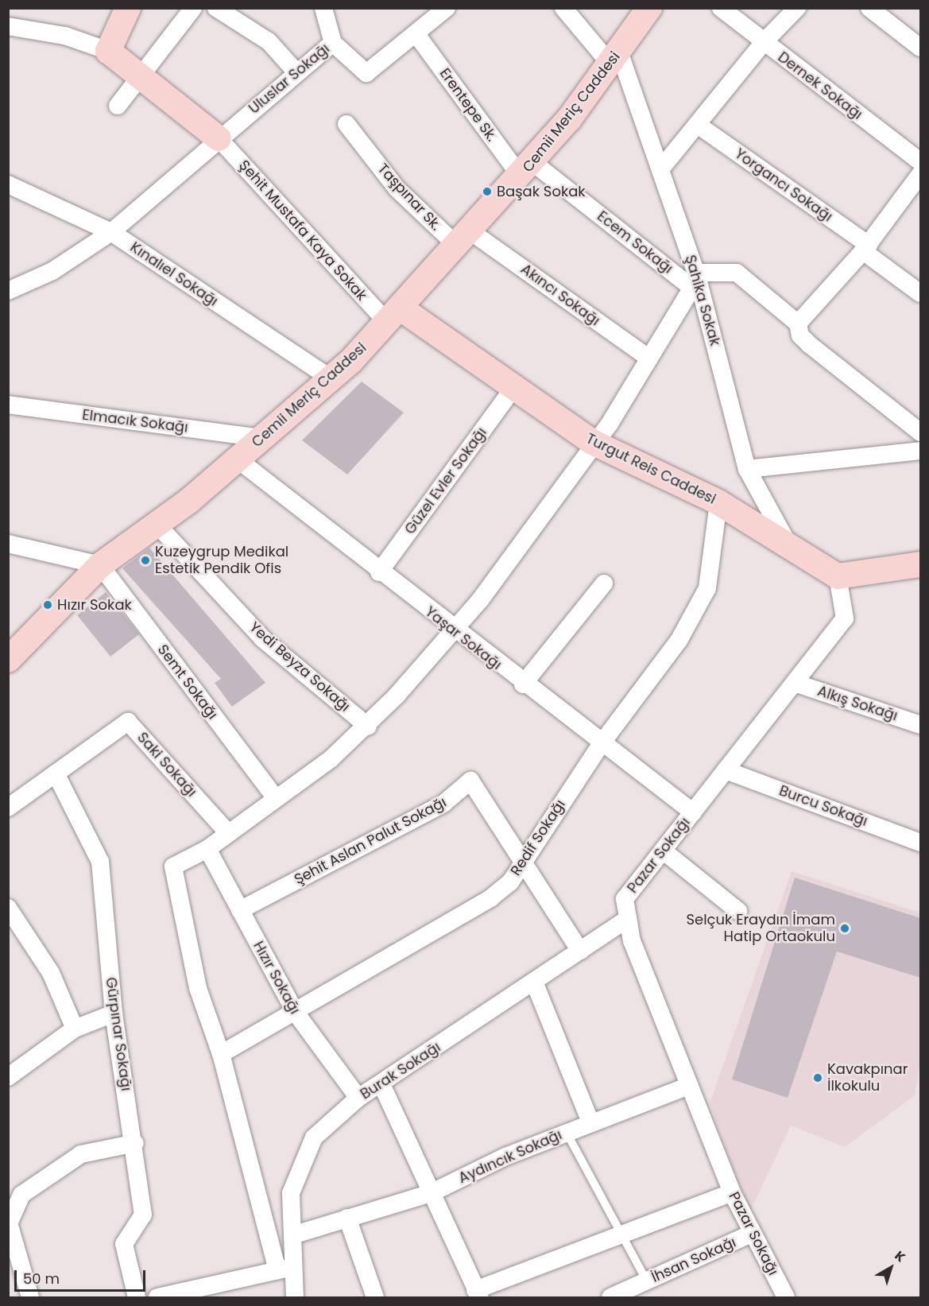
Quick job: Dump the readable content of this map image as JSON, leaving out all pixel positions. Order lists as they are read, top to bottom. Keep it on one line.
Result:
{"streets":{"street":["Uluslar Sokağı","Dernek Sokağı","Erentepe Sk.","Cemii Meriç Caddesi","Yorgancı Sokağı","Taşpınar Sk.","Şehit Mustafa Kaya Sokak","Ecem Sokağı","Kınalıel Sokağı","Akıncı Sokağı","Şahika Sokak","Elmacık Sokağı","Turgut Reis Caddesi","Güzel Evler Sokağı","Yaşar Sokağı","Yedi Beyza Sokağı","Semt Sokağı","Alkış Sokağı","Saki Sokağı","Burcu Sokağı","Redif Sokağı","Şehit Aslan Palut Sokağı","Pazar Sokağı","Hızır Sokağı","Gürpınar Sokağı","Burak Sokağı","Aydıncık Sokağı","İhsan Sokağı"]},"crossings":[["Uluslar Sokağı","Şehit Mustafa Kaya Sokak"],["Uluslar Sokağı","Kınalıel Sokağı"],["Erentepe Sk.","Cemii Meriç Caddesi"],["Erentepe Sk.","Ecem Sokağı"],["Cemii Meriç Caddesi","Taşpınar Sk."],["Cemii Meriç Caddesi","Şehit Mustafa Kaya Sokak"],["Cemii Meriç Caddesi","Ecem Sokağı"],["Cemii Meriç Caddesi","Kınalıel Sokağı"],["Cemii Meriç Caddesi","Akıncı Sokağı"],["Cemii Meriç Caddesi","Şahika Sokak"],["Cemii Meriç Caddesi","Elmacık Sokağı"],["Cemii Meriç Caddesi","Turgut Reis Caddesi"],["Cemii Meriç Caddesi","Yaşar Sokağı"],["Cemii Meriç Caddesi","Yedi Beyza Sokağı"],["Cemii Meriç Caddesi","Semt Sokağı"],["Taşpınar Sk.","Akıncı Sokağı"],["Şehit Mustafa Kaya Sokak","Turgut Reis Caddesi"],["Ecem Sokağı","Şahika Sokak"],["Şahika Sokak","Turgut Reis Caddesi"],["Turgut Reis Caddesi","Güzel Evler Sokağı"],["Turgut Reis Caddesi","Redif Sokağı"],["Turgut Reis Caddesi","Pazar Sokağı"],["Güzel Evler Sokağı","Yaşar Sokağı"],["Yaşar Sokağı","Redif Sokağı"],["Yaşar Sokağı","Pazar Sokağı"],["Alkış Sokağı","Pazar Sokağı"],["Saki Sokağı","Gürpınar Sokağı"],["Burcu Sokağı","Pazar Sokağı"],["Redif Sokağı","Şehit Aslan Palut Sokağı"],["Redif Sokağı","Hızır Sokağı"],["Şehit Aslan Palut Sokağı","Hızır Sokağı"],["Şehit Aslan Palut Sokağı","Burak Sokağı"],["Pazar Sokağı","Burak Sokağı"],["Pazar Sokağı","Aydıncık Sokağı"],["Pazar Sokağı","İhsan Sokağı"],["Hızır Sokağı","Burak Sokağı"],["Burak Sokağı","Aydıncık Sokağı"]],"places":["Başak Sokak","Kuzeygrup Medikal Estetik Pendik Ofis","Hızır Sokak","Selçuk Eraydın İmam Hatip Ortaokulu","Kavakpınar İlkokulu"],"scale_bar":"50 m","north":"top right"}
